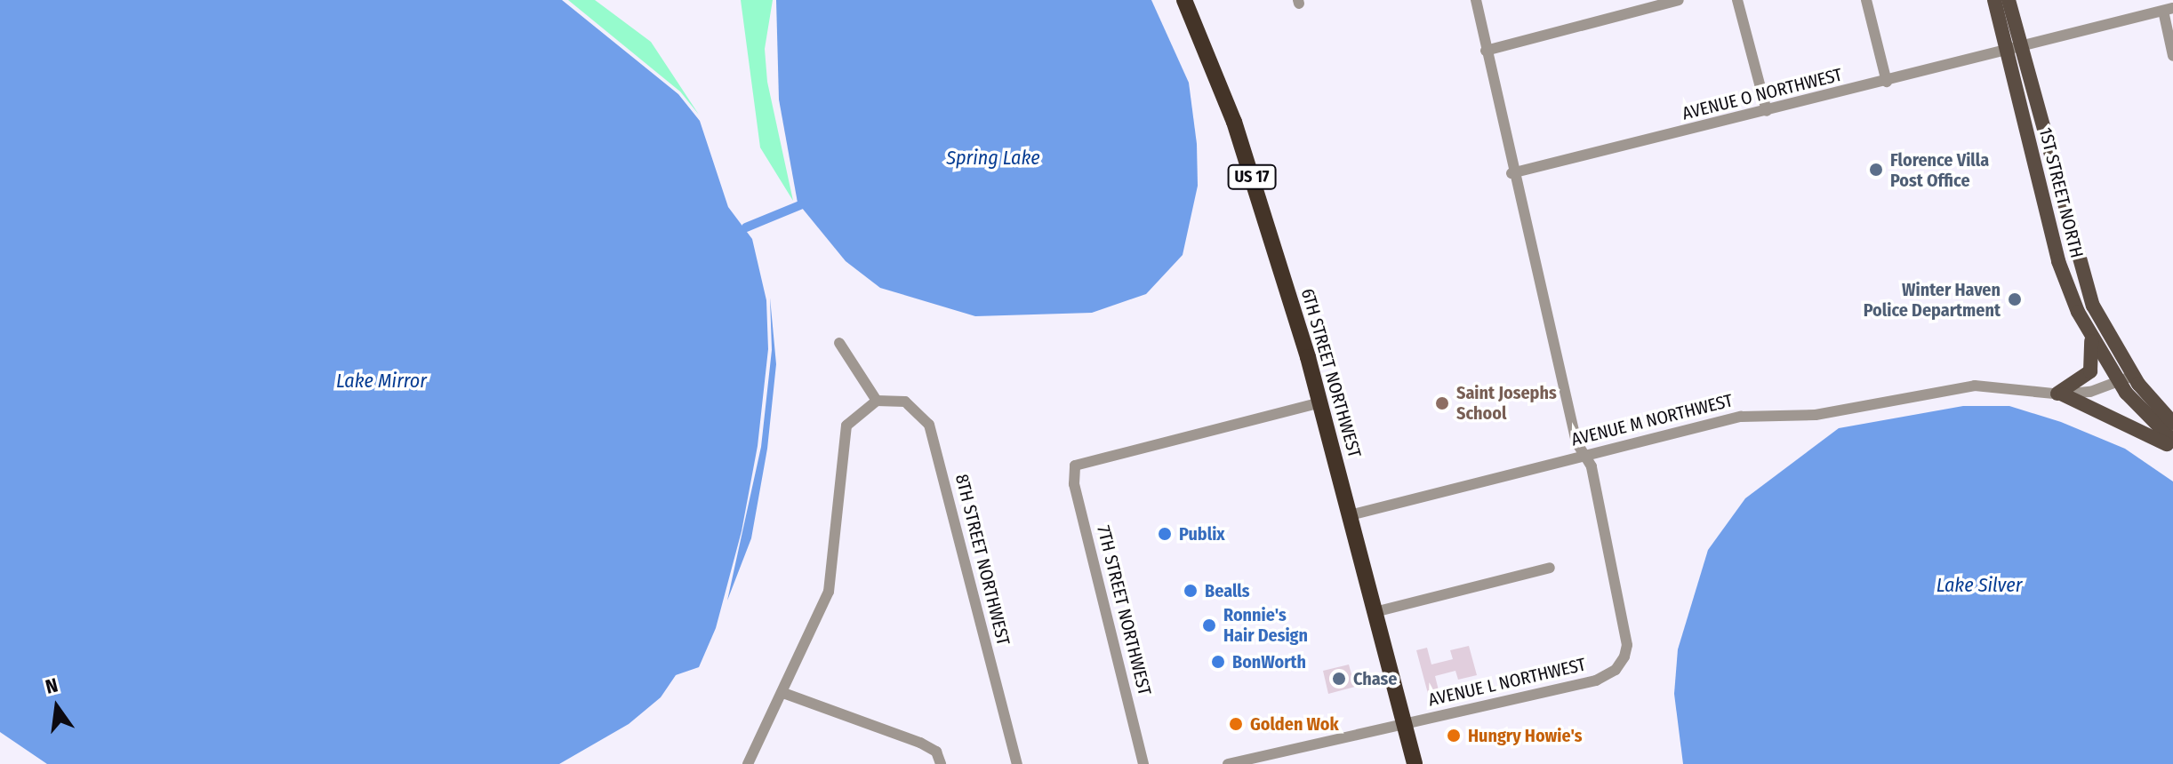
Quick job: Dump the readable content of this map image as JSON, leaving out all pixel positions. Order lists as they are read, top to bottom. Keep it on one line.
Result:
{"streets":{"highway":["US 17","6TH STREET NORTHWEST"],"main road":["1ST STREET NORTH"],"street":["AVENUE O NORTHWEST","AVENUE M NORTHWEST","8TH STREET NORTHWEST","7TH STREET NORTHWEST","AVENUE L NORTHWEST"]},"crossings":[["AVENUE O NORTHWEST","1ST STREET NORTH"],["AVENUE O NORTHWEST","AVENUE L NORTHWEST"],["1ST STREET NORTH","AVENUE M NORTHWEST"],["6TH STREET NORTHWEST","AVENUE M NORTHWEST"],["6TH STREET NORTHWEST","7TH STREET NORTHWEST"],["6TH STREET NORTHWEST","AVENUE L NORTHWEST"],["AVENUE M NORTHWEST","AVENUE L NORTHWEST"]],"water":["Spring Lake","Lake Mirror","Lake Silver"],"places":["Florence Villa Post Office","Winter Haven Police Department","Saint Josephs School","Publix","Bealls","Ronnie's Hair Design","BonWorth","Chase","Golden Wok","Hungry Howie's"],"north":"top"}
